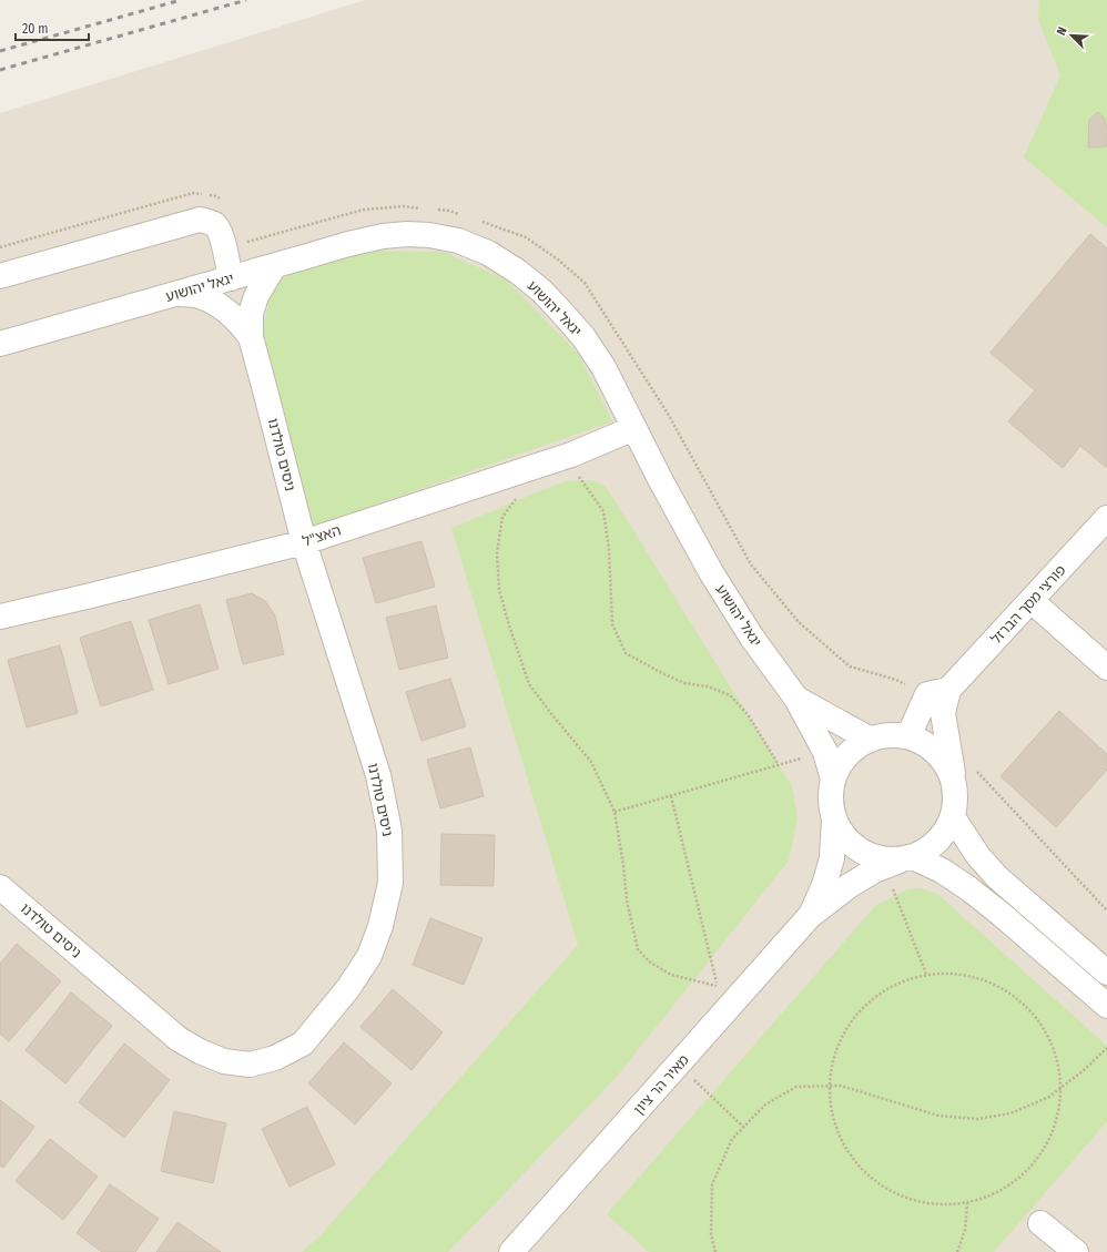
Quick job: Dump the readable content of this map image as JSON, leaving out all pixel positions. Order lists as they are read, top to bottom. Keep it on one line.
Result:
{"streets":{"street":["יגאל יהושוע","ניסים טולדנו","האצ\"ל","פורצי מסך הברזל","מאיר הר ציון"]},"crossings":[["יגאל יהושוע","ניסים טולדנו"],["יגאל יהושוע","האצ\"ל"],["יגאל יהושוע","פורצי מסך הברזל"],["יגאל יהושוע","מאיר הר ציון"],["ניסים טולדנו","האצ\"ל"],["פורצי מסך הברזל","מאיר הר ציון"]],"scale_bar":"20 m","north":"top left"}
